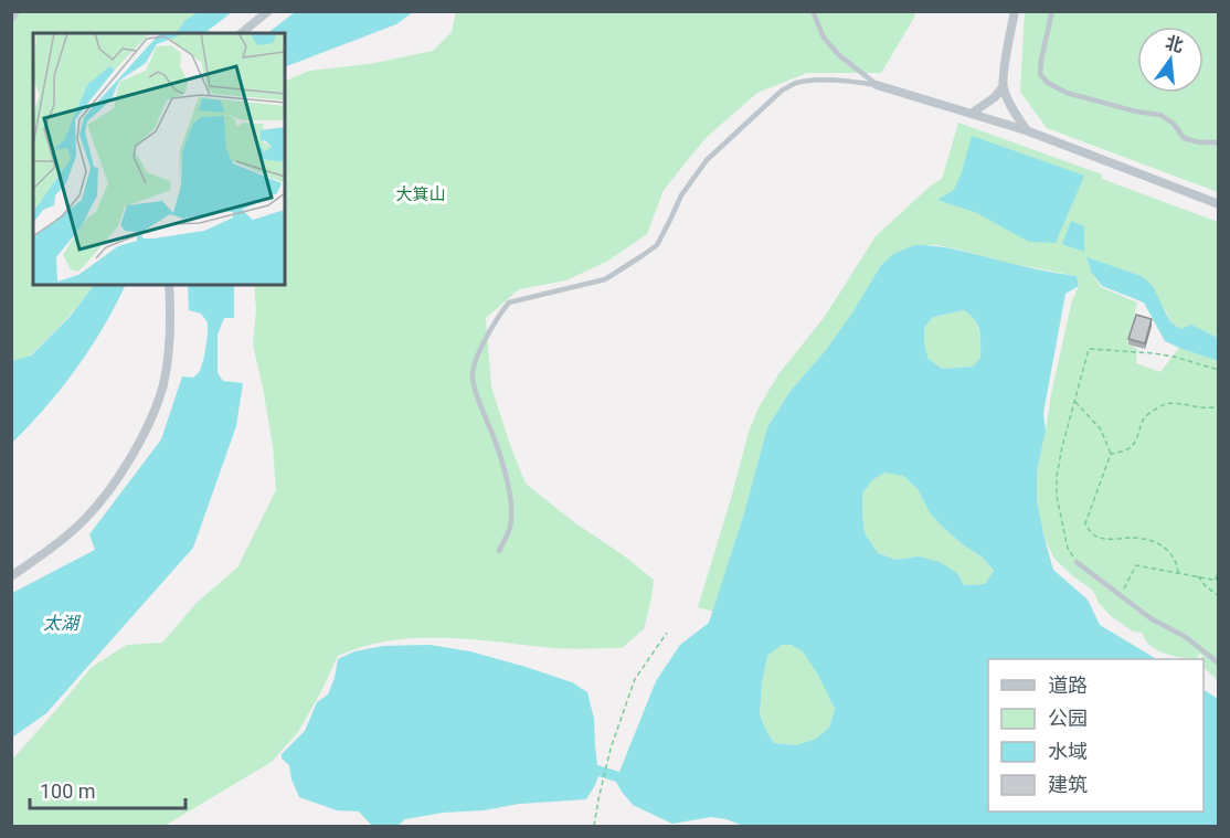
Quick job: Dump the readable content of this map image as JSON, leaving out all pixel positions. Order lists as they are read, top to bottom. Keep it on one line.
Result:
{"water":["太湖"],"parks":["大箕山"],"legend":["道路","公园","水域","建筑"],"scale_bar":"100 m","north":"top"}
